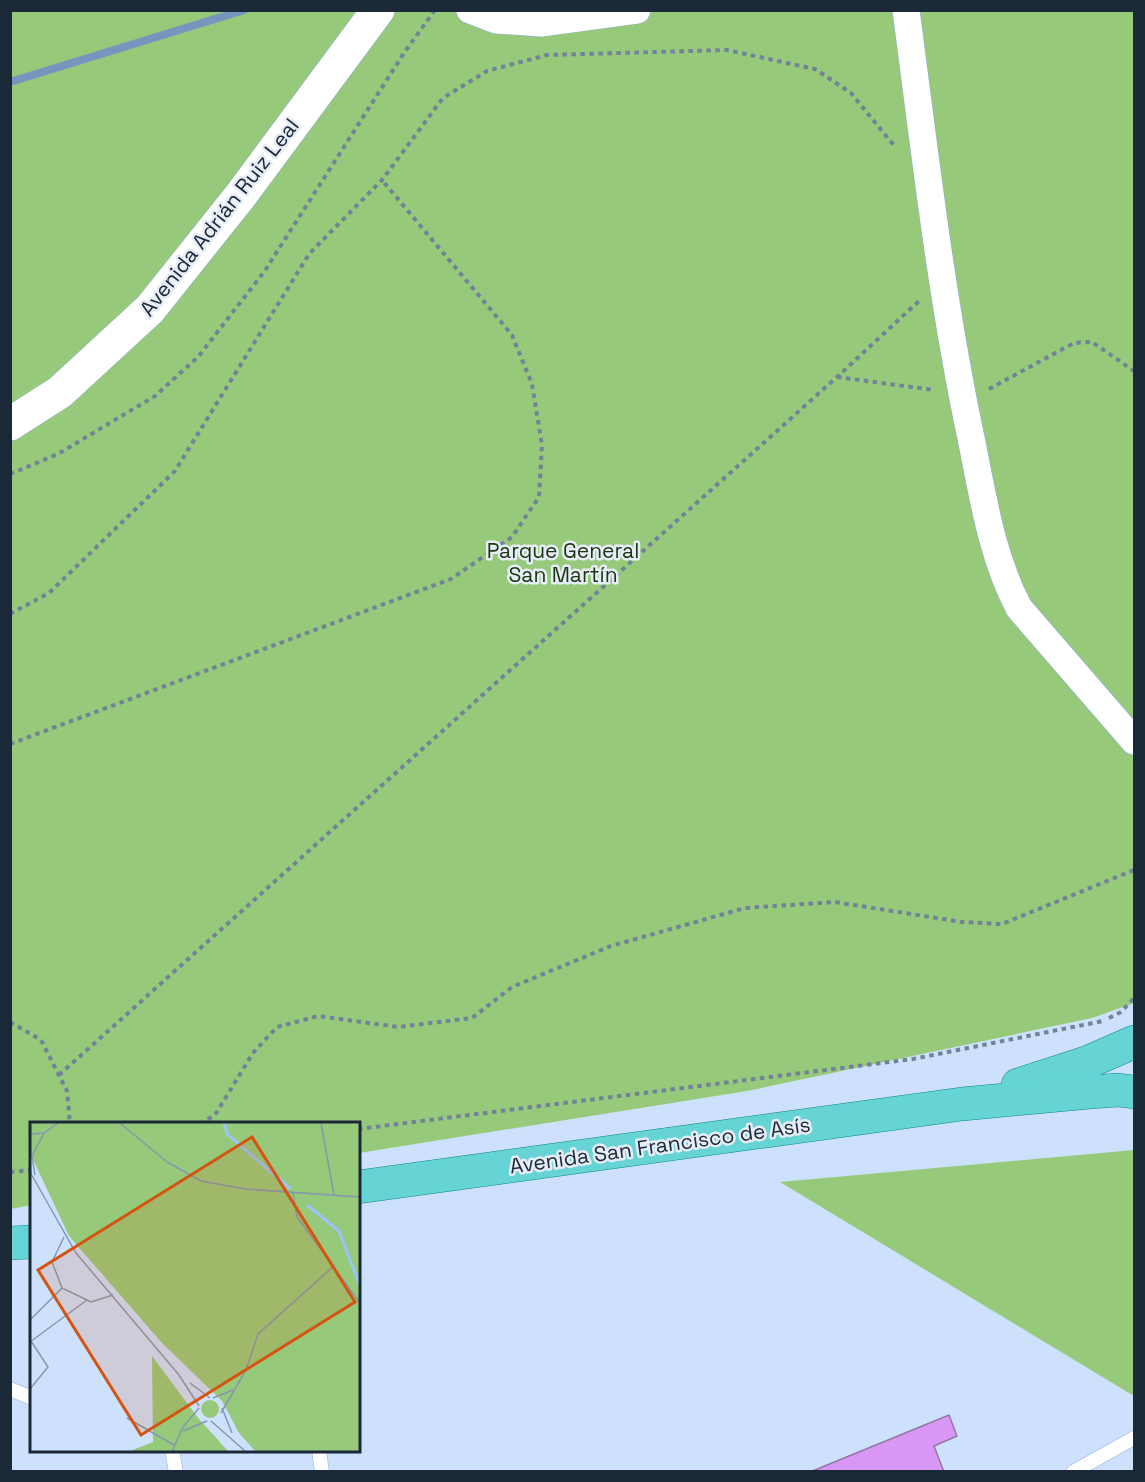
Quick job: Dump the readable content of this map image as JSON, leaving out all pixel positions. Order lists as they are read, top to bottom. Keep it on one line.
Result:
{"streets":{"main road":["Avenida San Francisco de Asís"],"street":["Avenida Adrián Ruiz Leal"]},"parks":["Parque General San Martín"]}
